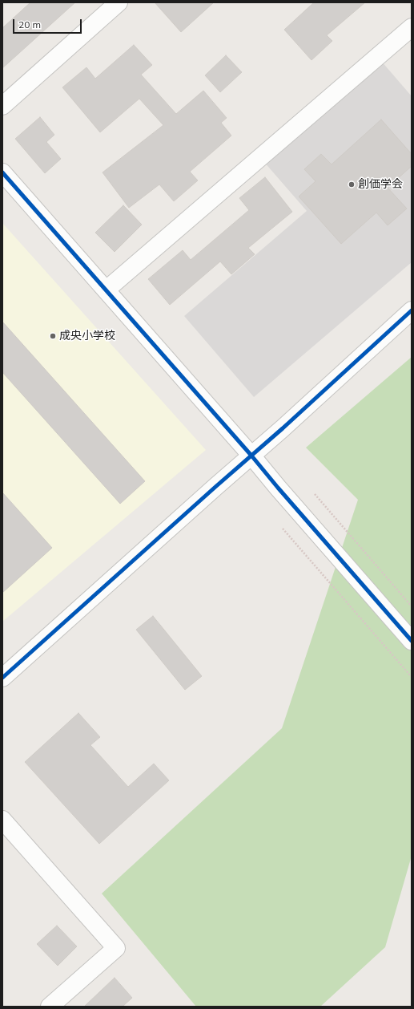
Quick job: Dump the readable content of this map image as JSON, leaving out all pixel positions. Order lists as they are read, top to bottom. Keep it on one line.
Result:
{"places":["創価学会","成央小学校"],"scale_bar":"20 m"}
